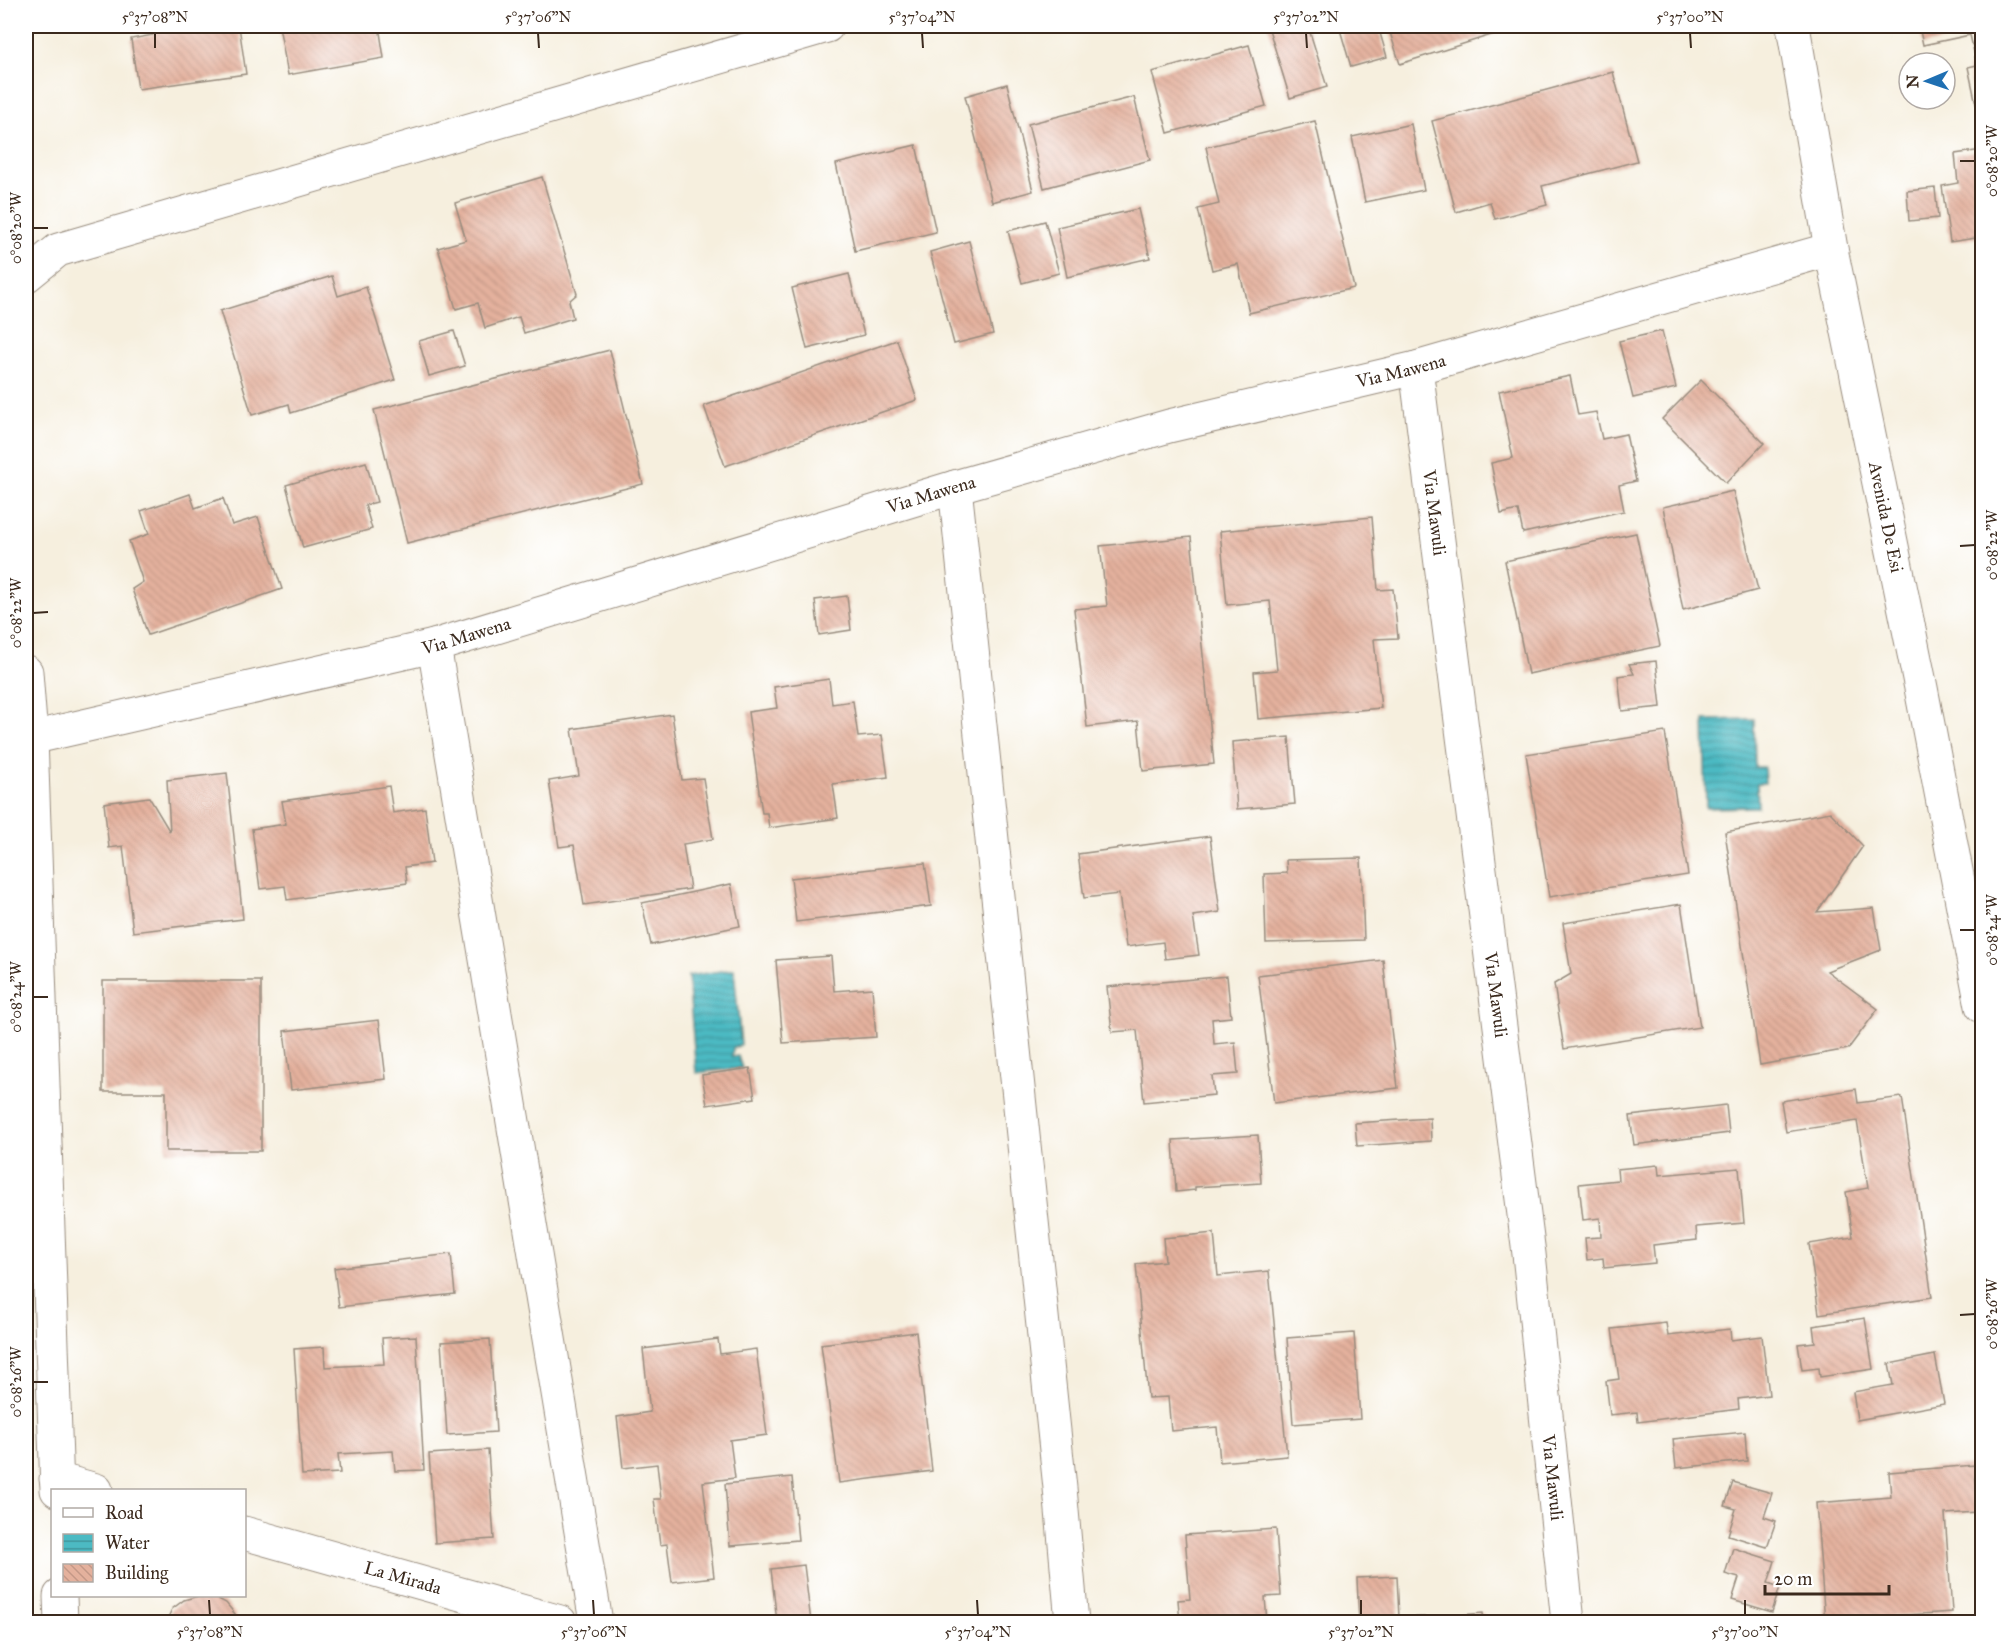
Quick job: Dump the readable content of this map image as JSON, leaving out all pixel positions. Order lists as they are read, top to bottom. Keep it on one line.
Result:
{"streets":{"street":["Via Mawena","Via Mawuli","Avenida De Esi","La Mirada"]},"crossings":[["Via Mawena","Via Mawuli"],["Via Mawena","Avenida De Esi"]],"legend":["Road","Water","Building"],"scale_bar":"20 m","north":"left","coordinates":["5°37'08\"N","5°37'06\"N","5°37'04\"N","5°37'02\"N","5°37'00\"N","0°08'20\"W","0°08'22\"W","0°08'24\"W","0°08'26\"W"]}
